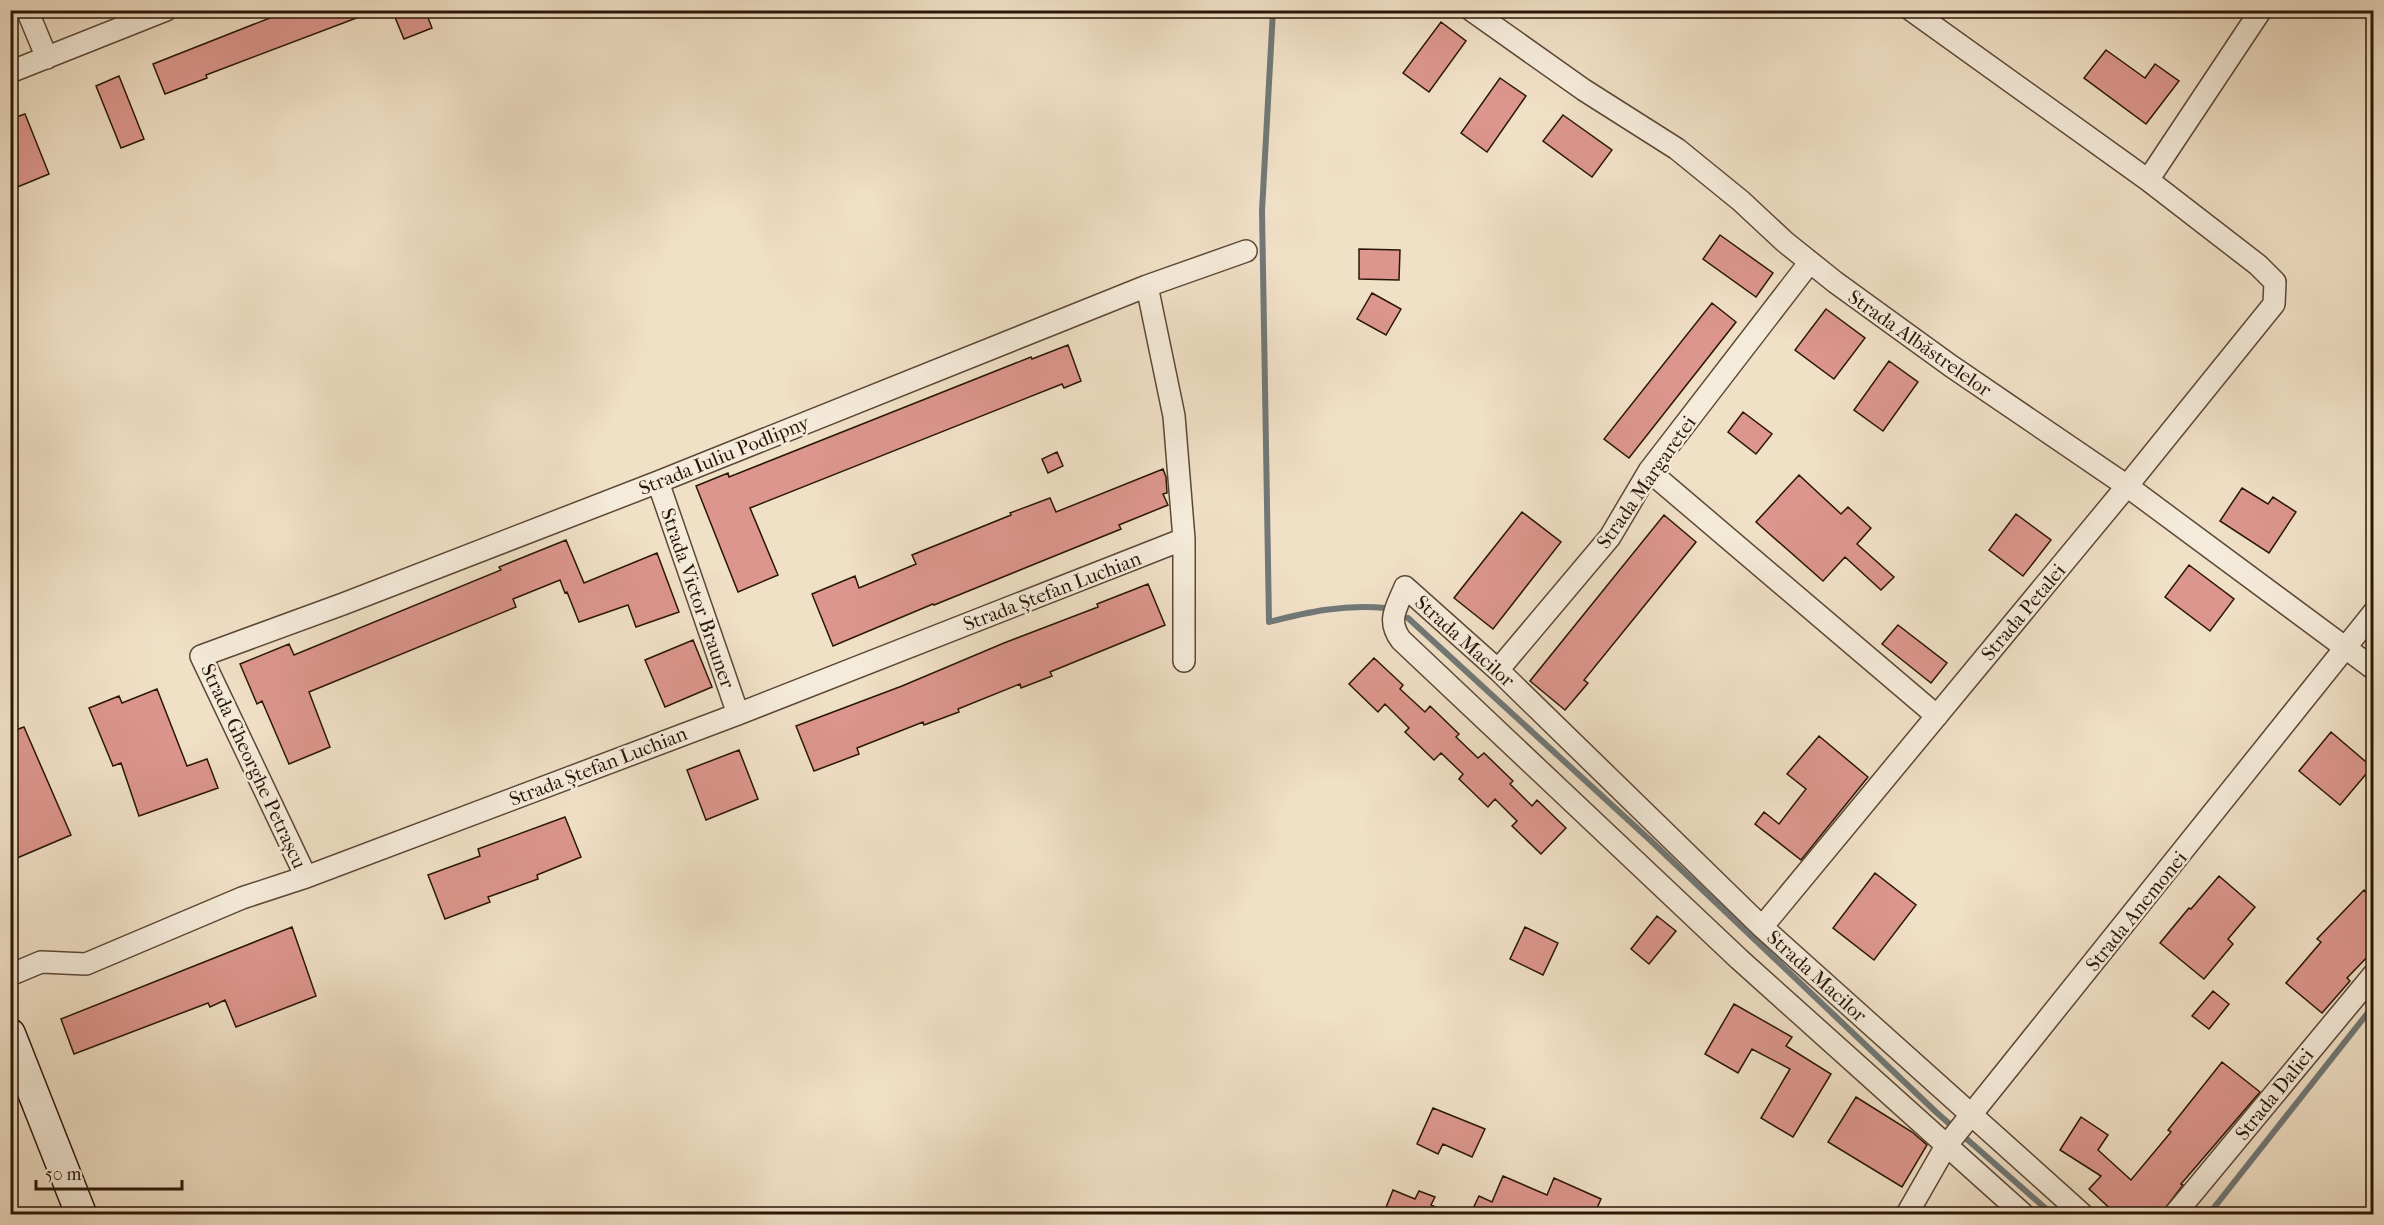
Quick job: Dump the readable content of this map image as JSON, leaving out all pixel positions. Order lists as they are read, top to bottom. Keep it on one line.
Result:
{"streets":{"street":["Strada Albăstrelelor","Strada Iuliu Podlipny","Strada Margaretei","Strada Ștefan Luchian","Strada Victor Brauner","Strada Petalei","Strada Macilor","Strada Gheorghe Petrașcu","Strada Anemonei","Strada Daliei"]},"crossings":[["Strada Albăstrelelor","Strada Margaretei"],["Strada Albăstrelelor","Strada Petalei"],["Strada Albăstrelelor","Strada Anemonei"],["Strada Iuliu Podlipny","Strada Victor Brauner"],["Strada Iuliu Podlipny","Strada Gheorghe Petrașcu"],["Strada Margaretei","Strada Macilor"],["Strada Ștefan Luchian","Strada Victor Brauner"],["Strada Ștefan Luchian","Strada Gheorghe Petrașcu"],["Strada Petalei","Strada Macilor"],["Strada Macilor","Strada Anemonei"]],"scale_bar":"50 m"}
